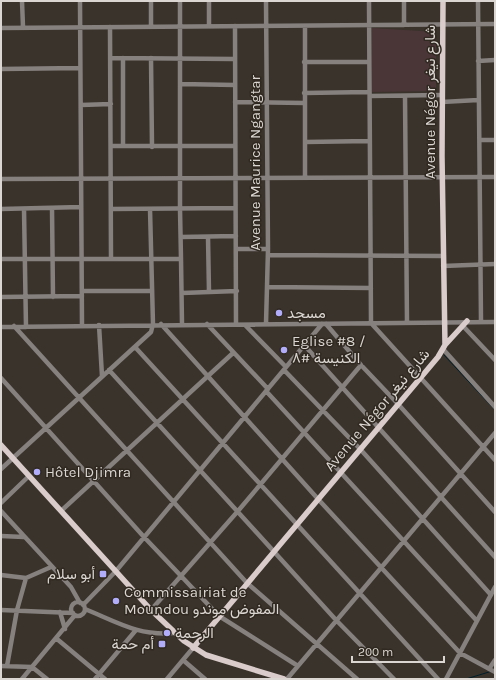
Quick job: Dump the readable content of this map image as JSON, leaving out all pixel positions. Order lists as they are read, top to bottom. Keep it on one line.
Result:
{"streets":{"main road":["Avenue Négor شارع نيغر"],"street":["Avenue Maurice Ngangtar"]},"places":{"other":["مسجد","Eglise #8 / الكنيسة #٨","Hôtel Djimra","Commissairiat de Moundou المفوض موندو","الرحمة"],"transit":["أبو سلام","أم حمة"]},"scale_bar":"200 m"}
